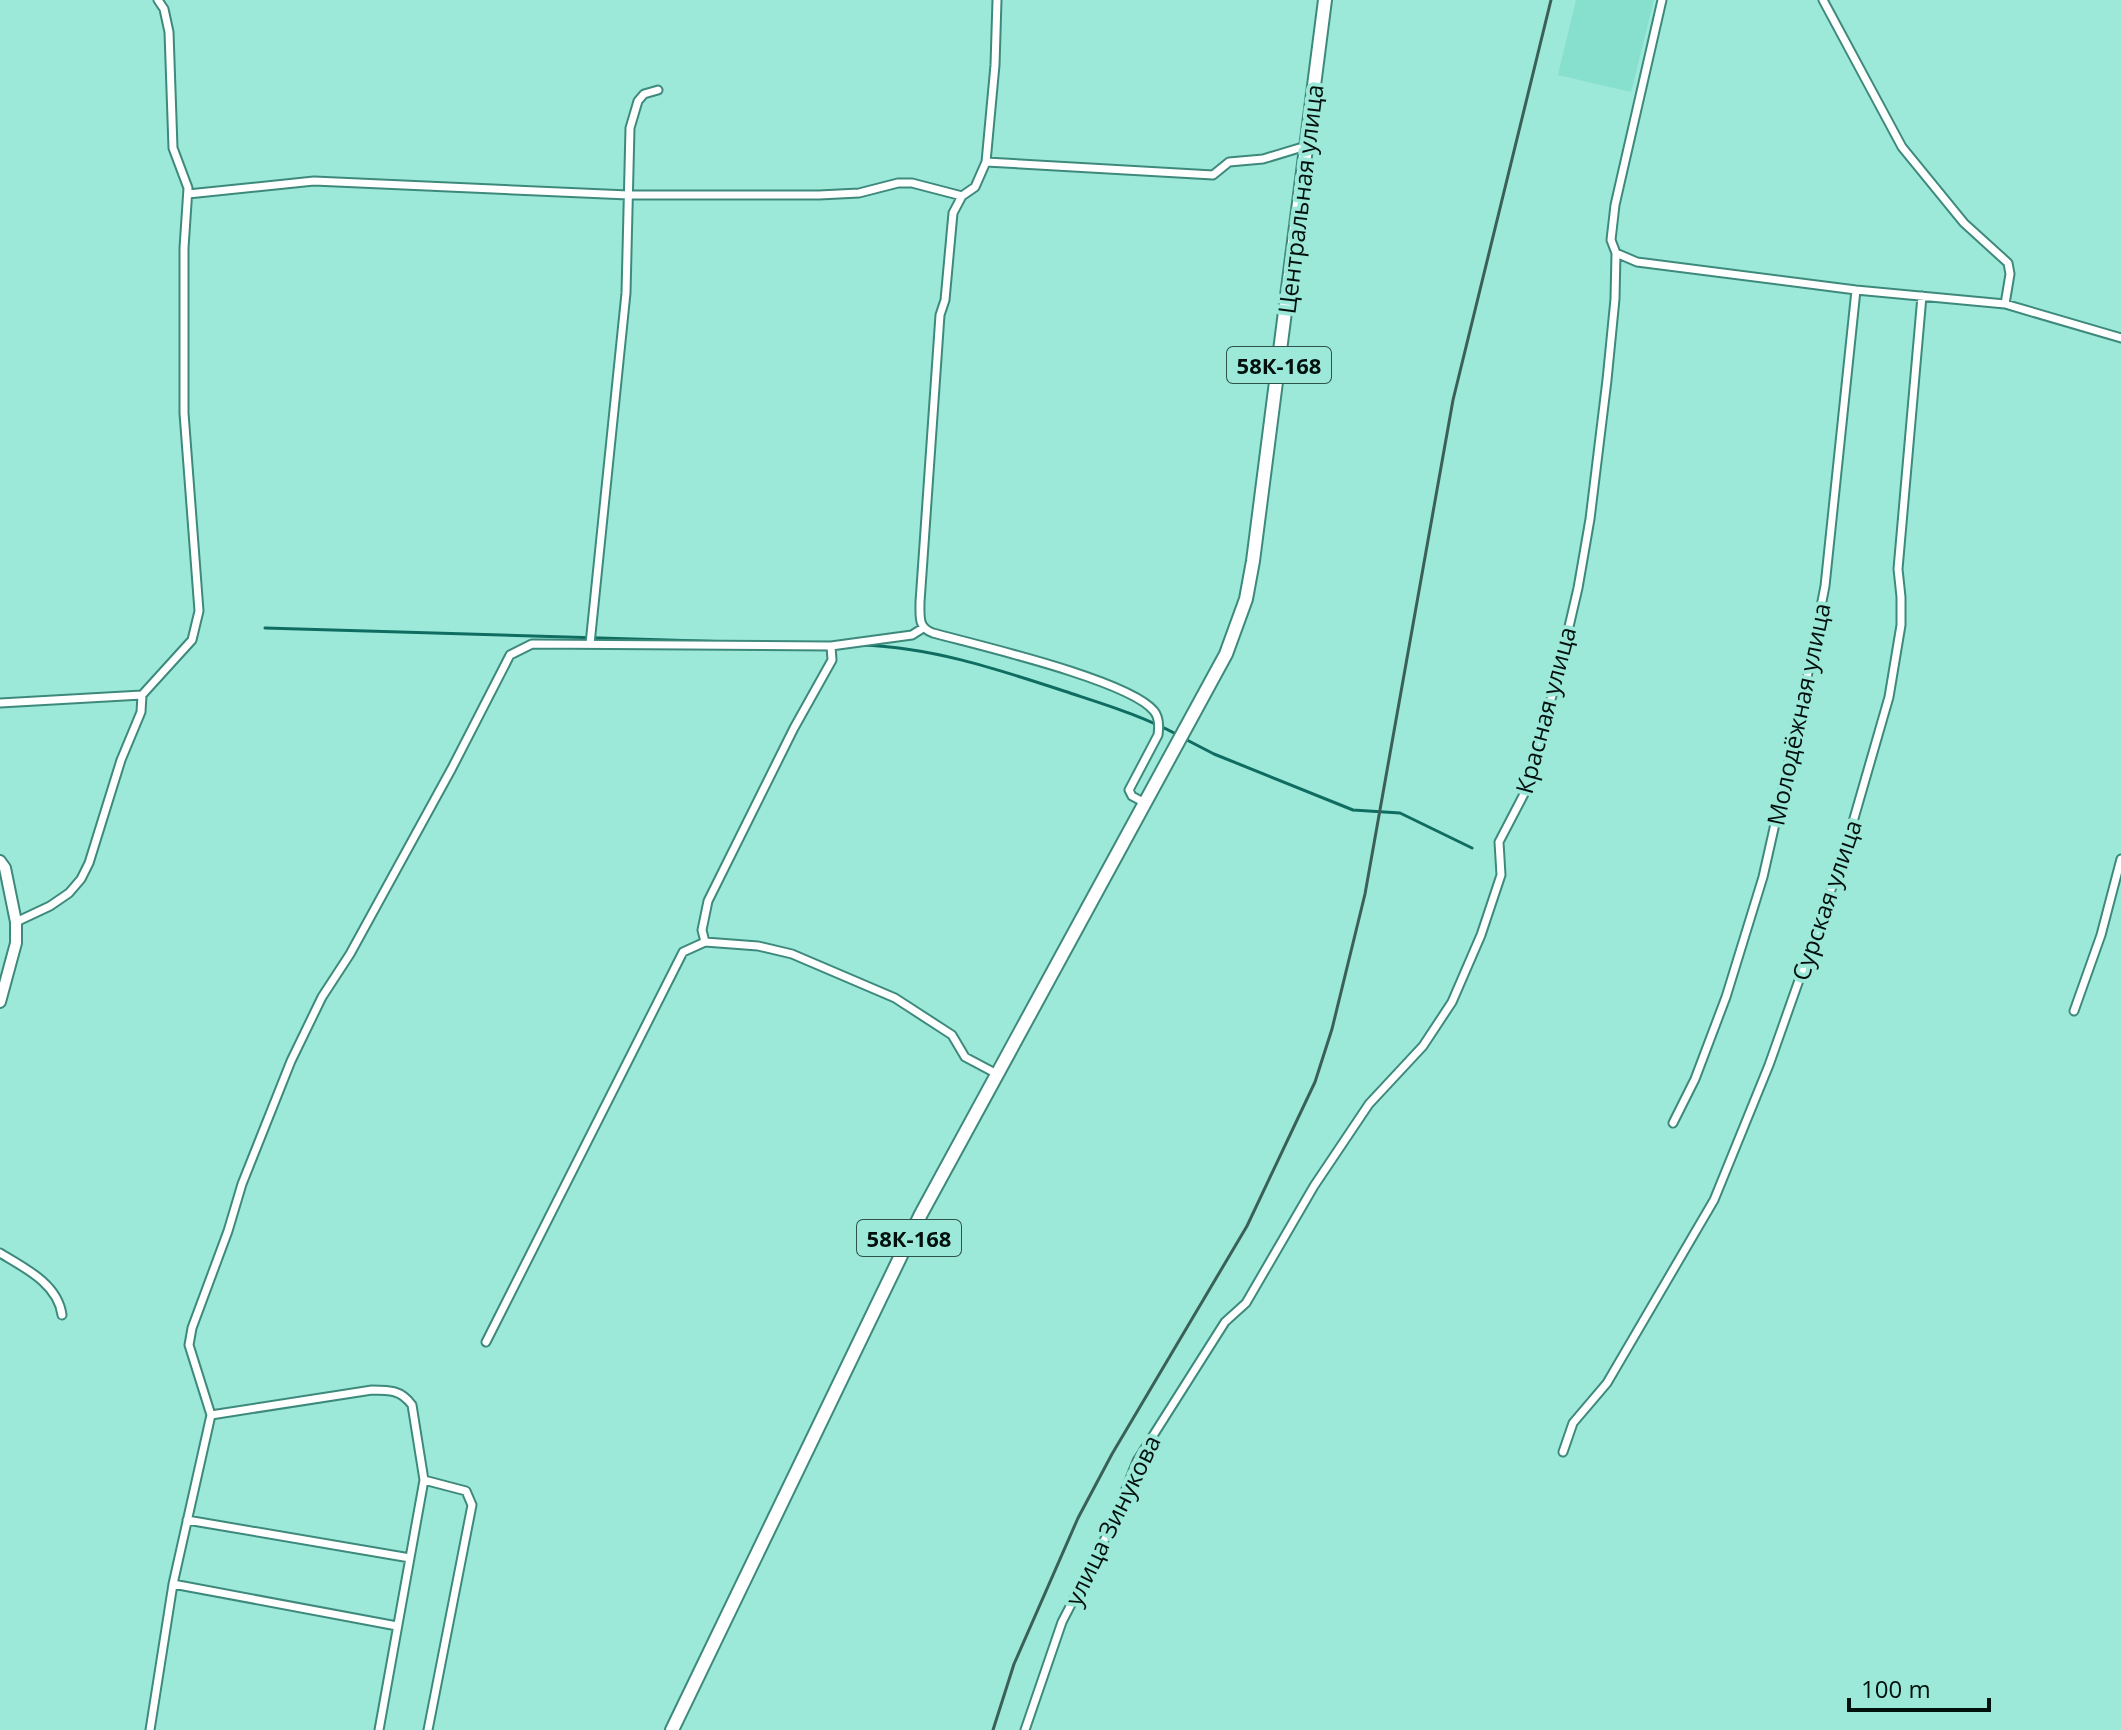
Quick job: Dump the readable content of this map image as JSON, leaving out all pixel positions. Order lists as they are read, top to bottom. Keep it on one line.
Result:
{"streets":{"main road":["Центральная улица","58К-168"],"street":["Красная улица","Молодёжная улица","Сурская улица","улица Зинукова"]},"crossings":[["Центральная улица","58К-168"],["Красная улица","улица Зинукова"]],"scale_bar":"100 m"}
